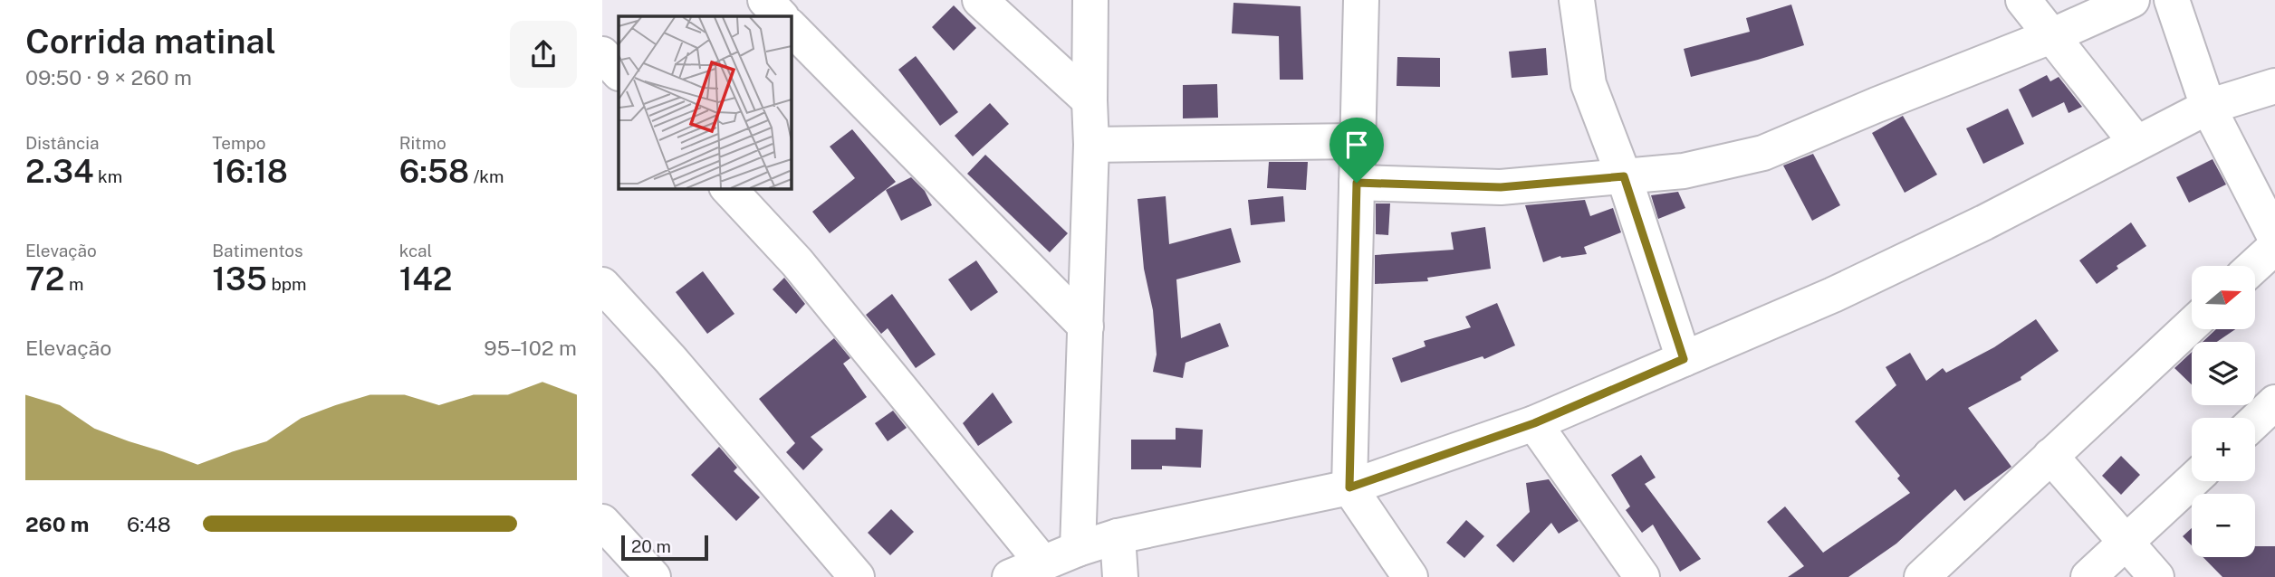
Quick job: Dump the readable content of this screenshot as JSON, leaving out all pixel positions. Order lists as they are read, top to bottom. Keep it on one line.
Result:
{"scale_bar":"20 m","north":"right","page":{"heading":["Corrida matinal","09:50 · 9 × 260 m"],"stats":[["Distância","2.34 km"],["Tempo","16:18"],["Ritmo","6:58 /km"],["Elevação","72 m"],["Batimentos","135 bpm"],["kcal","142"]],"map_buttons":["+","−"],"chart":["Elevação","95–102 m"],"list":[{"name":"260 m","note":"6:48"}],"scale":"20 m"}}
